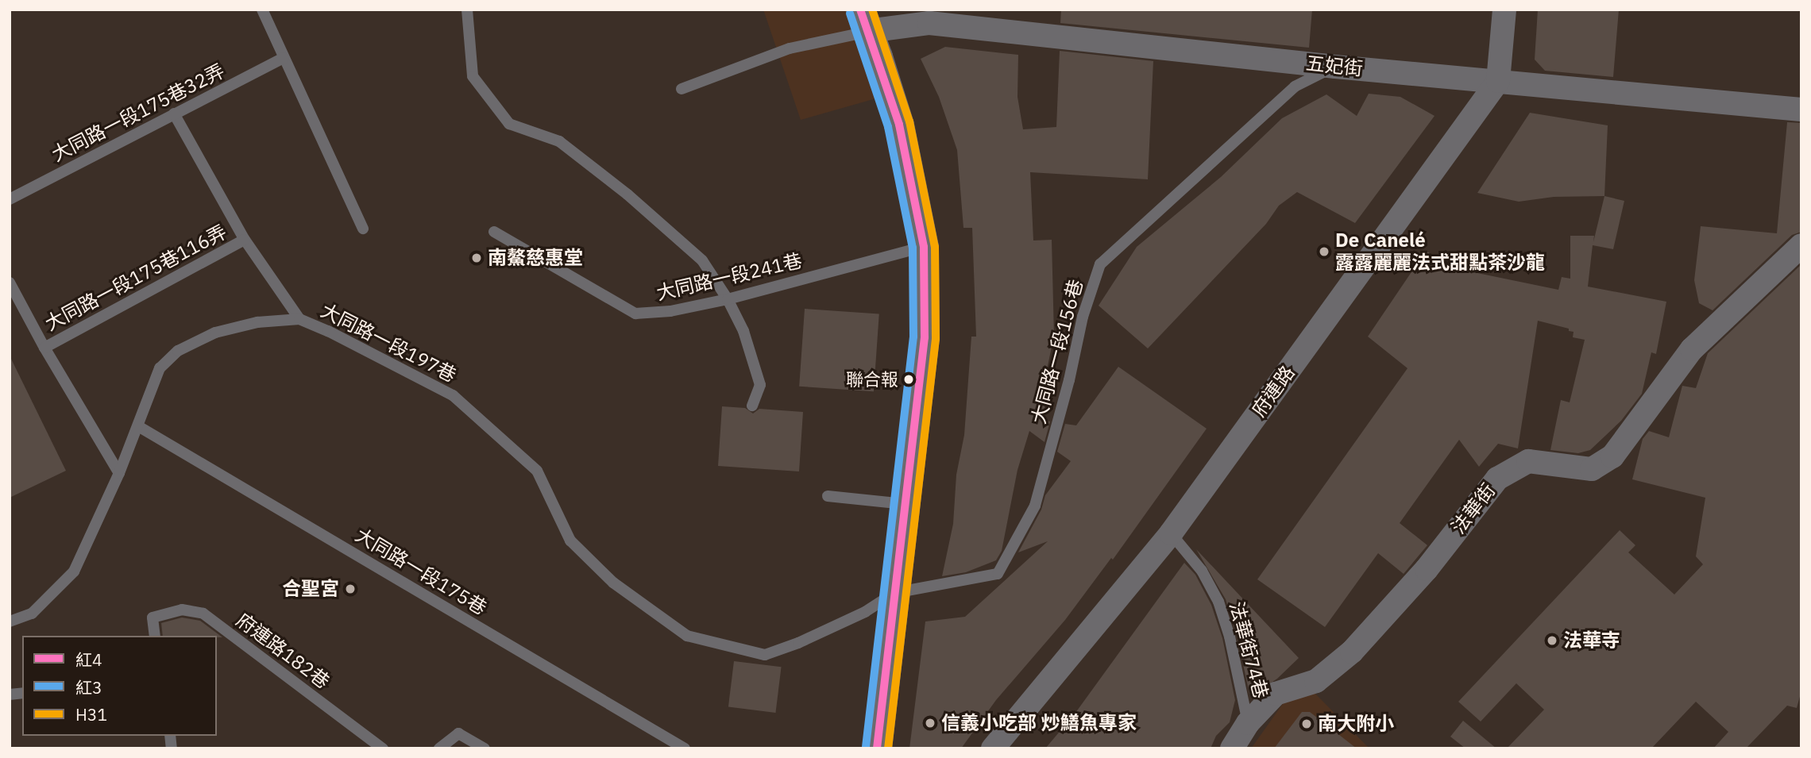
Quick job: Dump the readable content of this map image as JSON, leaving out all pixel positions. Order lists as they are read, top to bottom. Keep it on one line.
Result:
{"streets":{"street":["五妃街","府連路","法華街"],"lane":["大同路一段175巷32弄","大同路一段241巷","大同路一段175巷116弄","大同路一段197巷","大同路一段156巷","大同路一段175巷","法華街74巷","府連路182巷"]},"crossings":[["五妃街","大同路一段156巷"],["五妃街","府連路"],["大同路一段197巷","大同路一段156巷"],["大同路一段197巷","大同路一段175巷"],["府連路","法華街74巷"],["法華街","法華街74巷"]],"places":["De Canelé 露露麗麗法式甜點茶沙龍","南鰲慈惠堂","聯合報","合聖宮","法華寺","信義小吃部 炒鱔魚專家","南大附小"],"lines":["transit line 紅4","transit line H31","transit line 紅3"],"legend":["紅4","紅3","H31"]}
